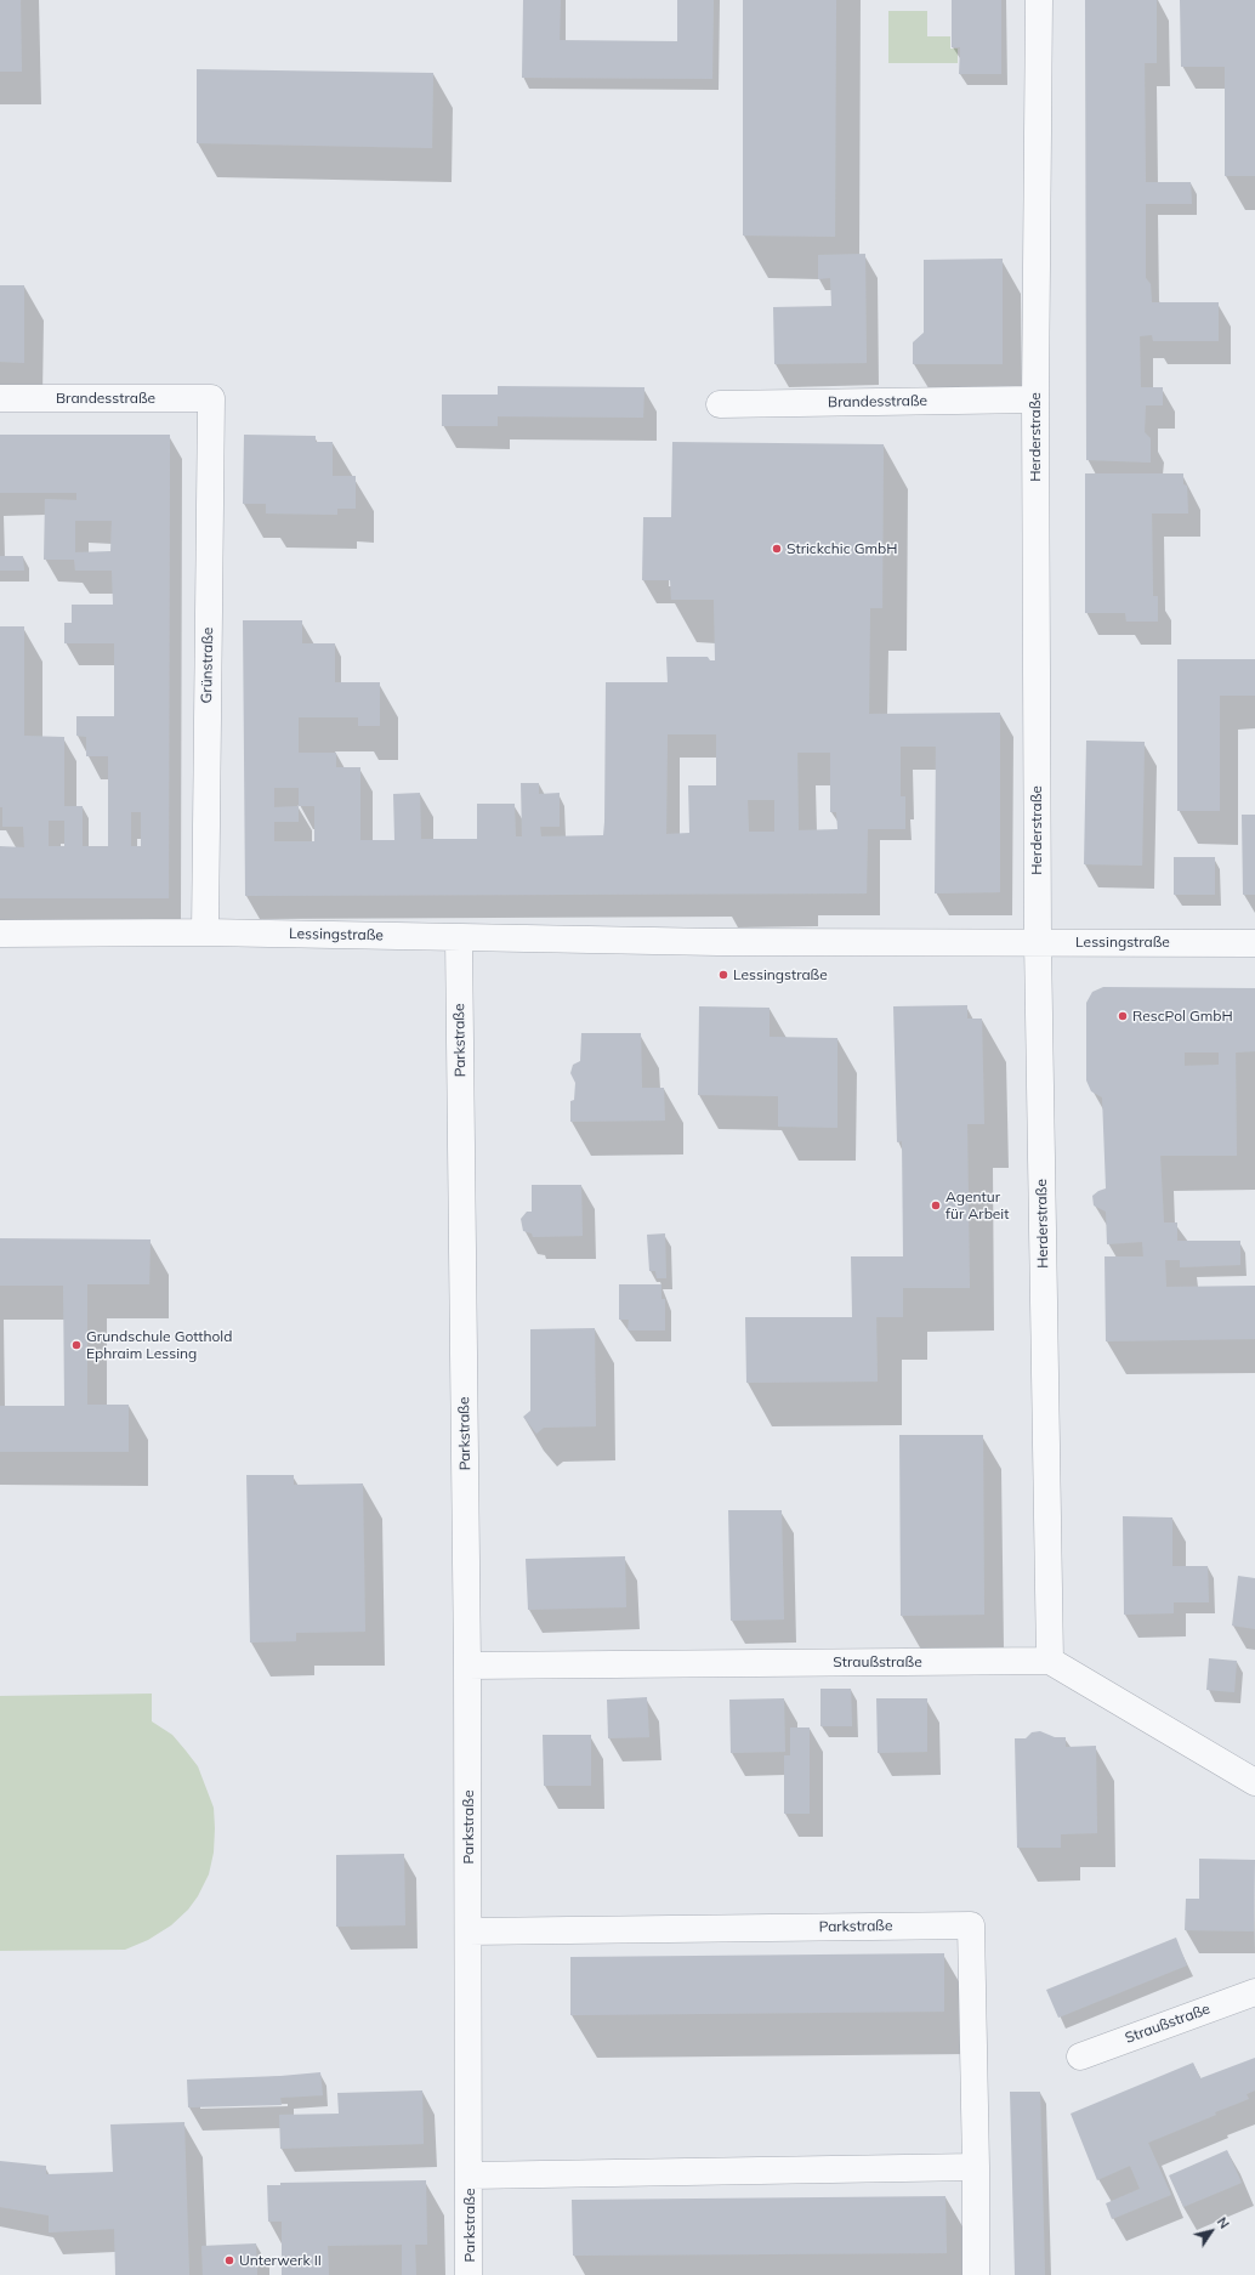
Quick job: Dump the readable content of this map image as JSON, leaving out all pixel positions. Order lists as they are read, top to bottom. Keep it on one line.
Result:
{"streets":{"street":["Brandesstraße","Herderstraße","Grünstraße","Lessingstraße","Parkstraße","Straußstraße"]},"crossings":[["Brandesstraße","Herderstraße"],["Brandesstraße","Grünstraße"],["Herderstraße","Lessingstraße"],["Herderstraße","Straußstraße"],["Grünstraße","Lessingstraße"],["Lessingstraße","Parkstraße"],["Parkstraße","Straußstraße"]],"places":["Strickchic GmbH","Lessingstraße","RescPol GmbH","Agentur für Arbeit","Grundschule Gotthold Ephraim Lessing","Unterwerk II"],"north":"top right"}
